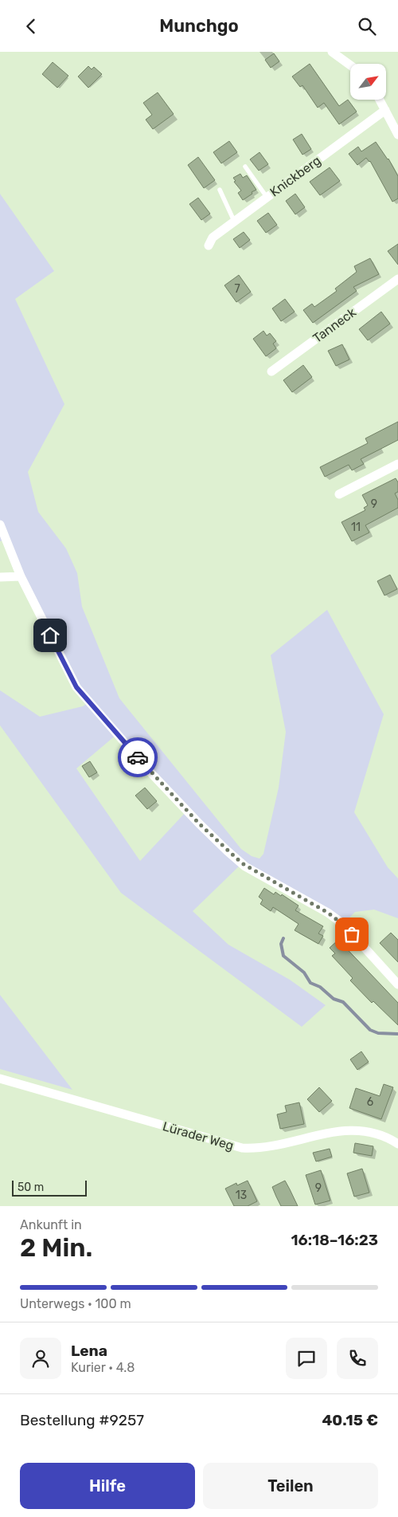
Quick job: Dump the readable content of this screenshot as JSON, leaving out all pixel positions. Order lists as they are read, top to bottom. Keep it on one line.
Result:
{"streets":{"street":["Knickberg","Tanneck","Lürader Weg"]},"house_numbers":["7","9","11","6","9","13"],"scale_bar":"50 m","north":"top right","page":{"header":"Munchgo","scale":"50 m","heading":["2 Min.","Ankunft in","16:18–16:23"],"panel":["Lena","Kurier · 4.8","Bestellung #9257","40.15 €"],"bar":"Unterwegs · 100 m","buttons":["Hilfe","Teilen"]}}
